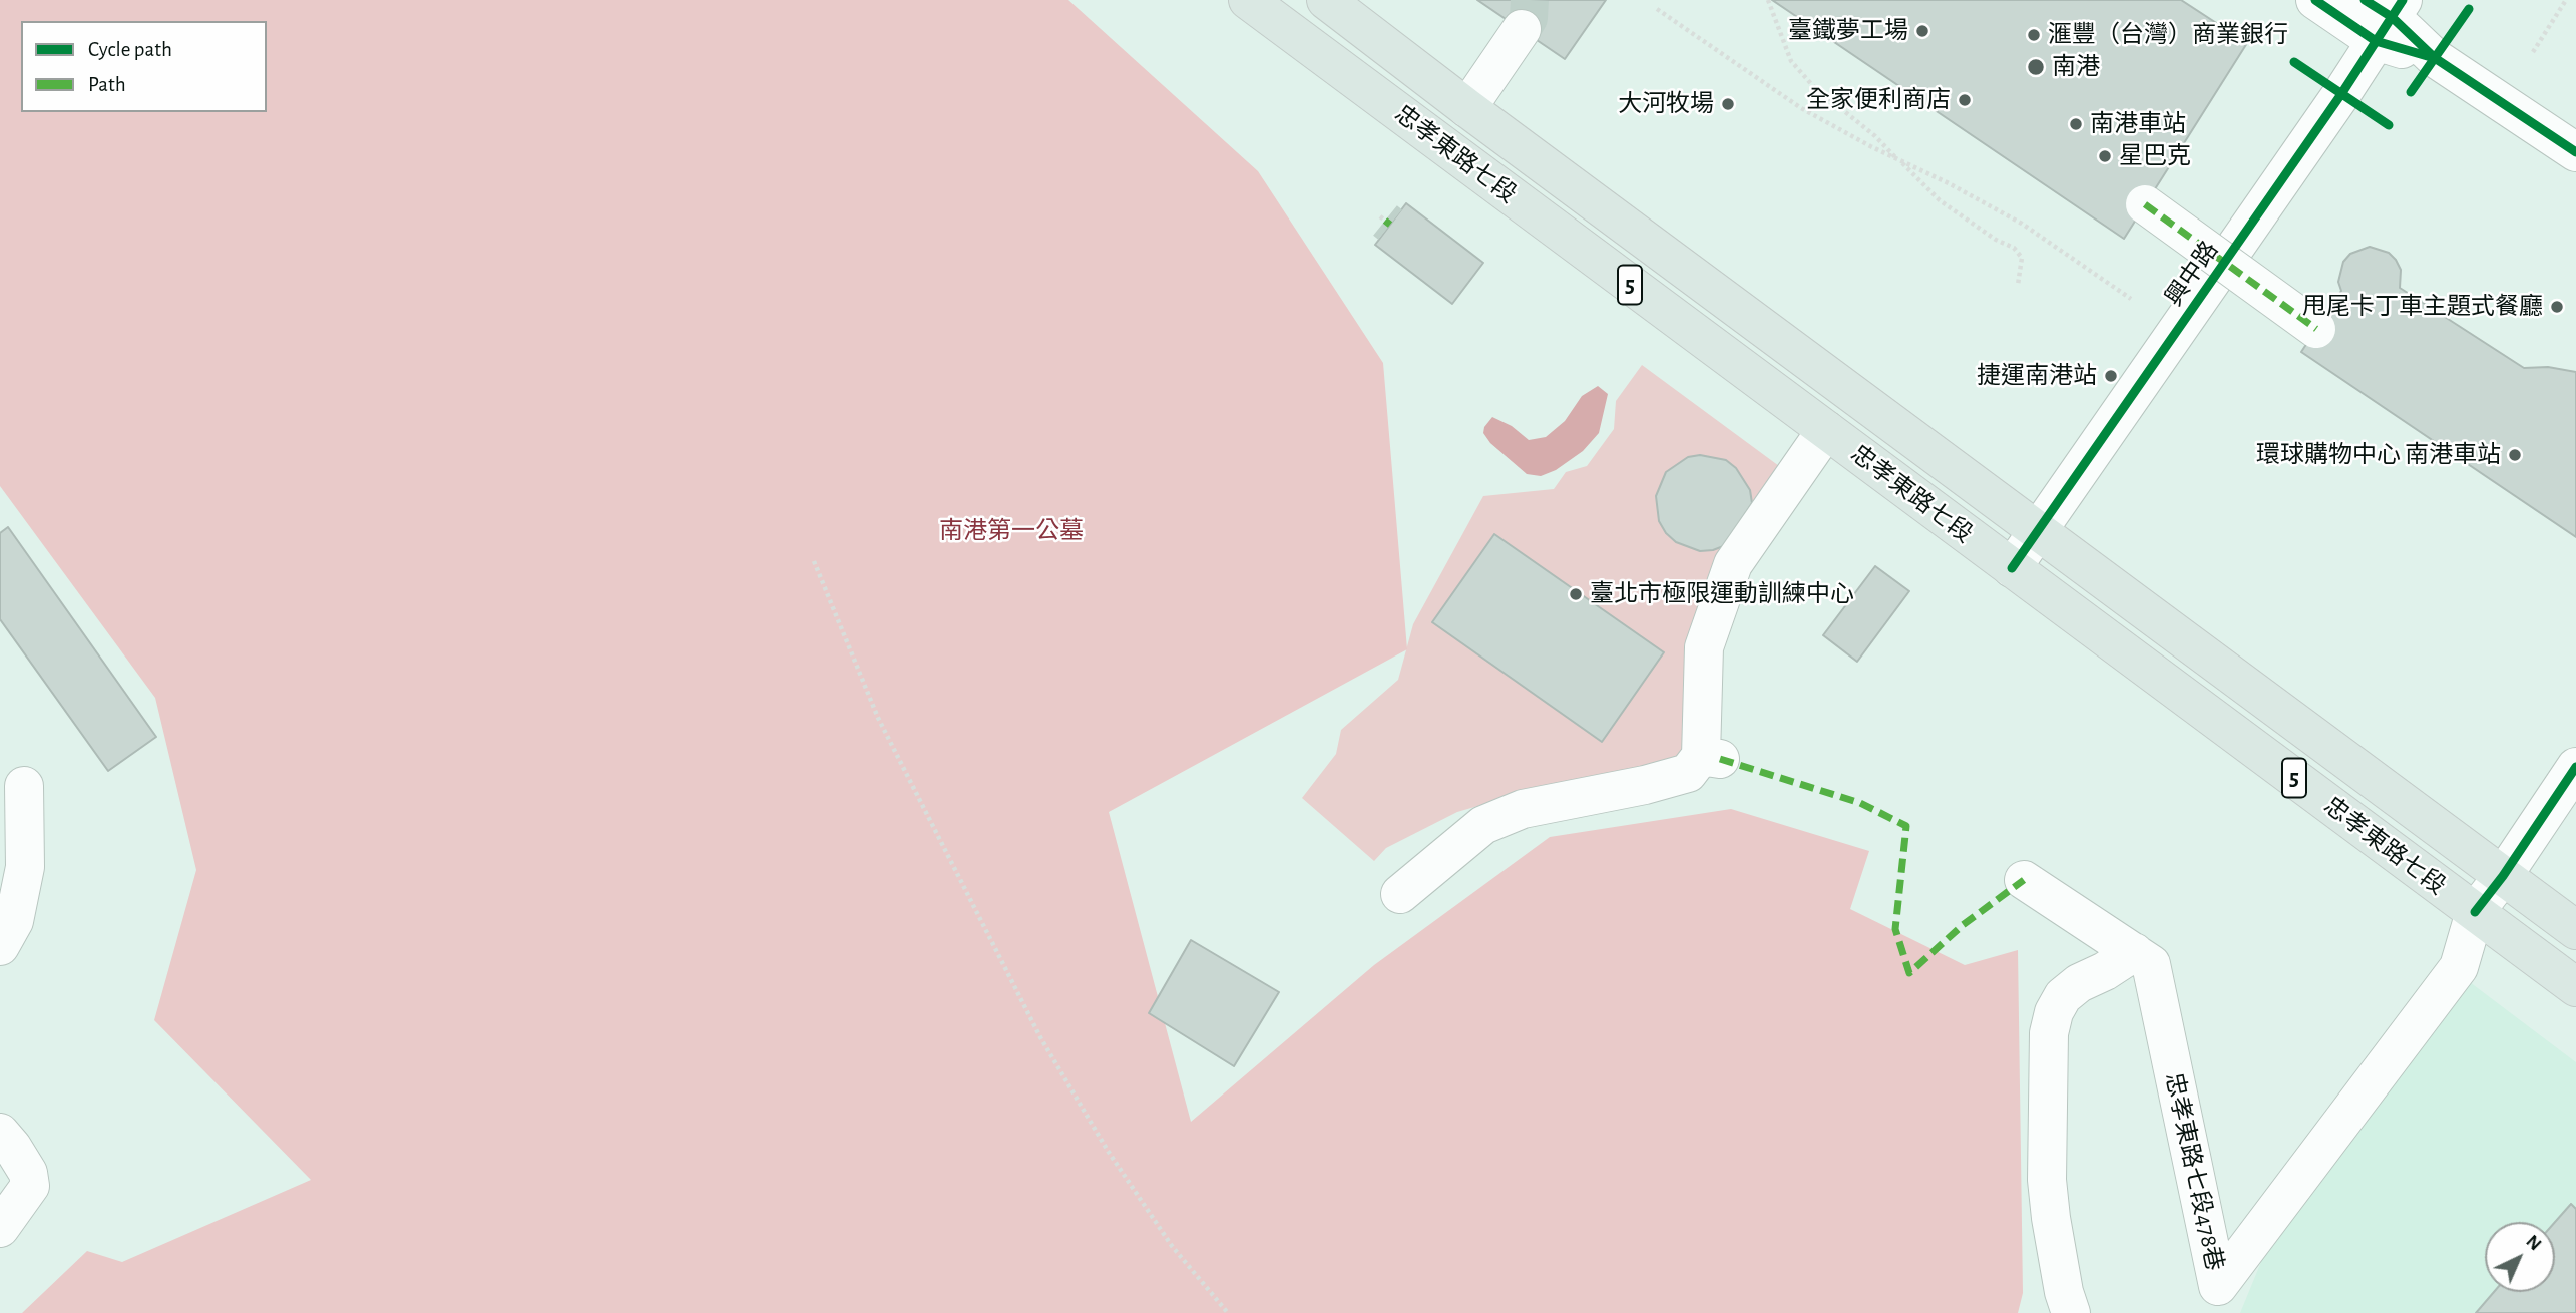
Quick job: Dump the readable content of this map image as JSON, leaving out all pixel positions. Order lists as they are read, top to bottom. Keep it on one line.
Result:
{"streets":{"main road":["忠孝東路七段","5"],"street":["興中路","忠孝東路七段478巷"]},"crossings":[["忠孝東路七段","興中路"],["忠孝東路七段","忠孝東路七段478巷"]],"parks":["南港第一公墓"],"places":["臺鐵夢工場","滙豐（台灣）商業銀行","南港","全家便利商店","大河牧場","南港車站","星巴克","甩尾卡丁車主題式餐廳","捷運南港站","環球購物中心 南港車站","臺北市極限運動訓練中心"],"legend":["Cycle path","Path"],"north":"top right"}
